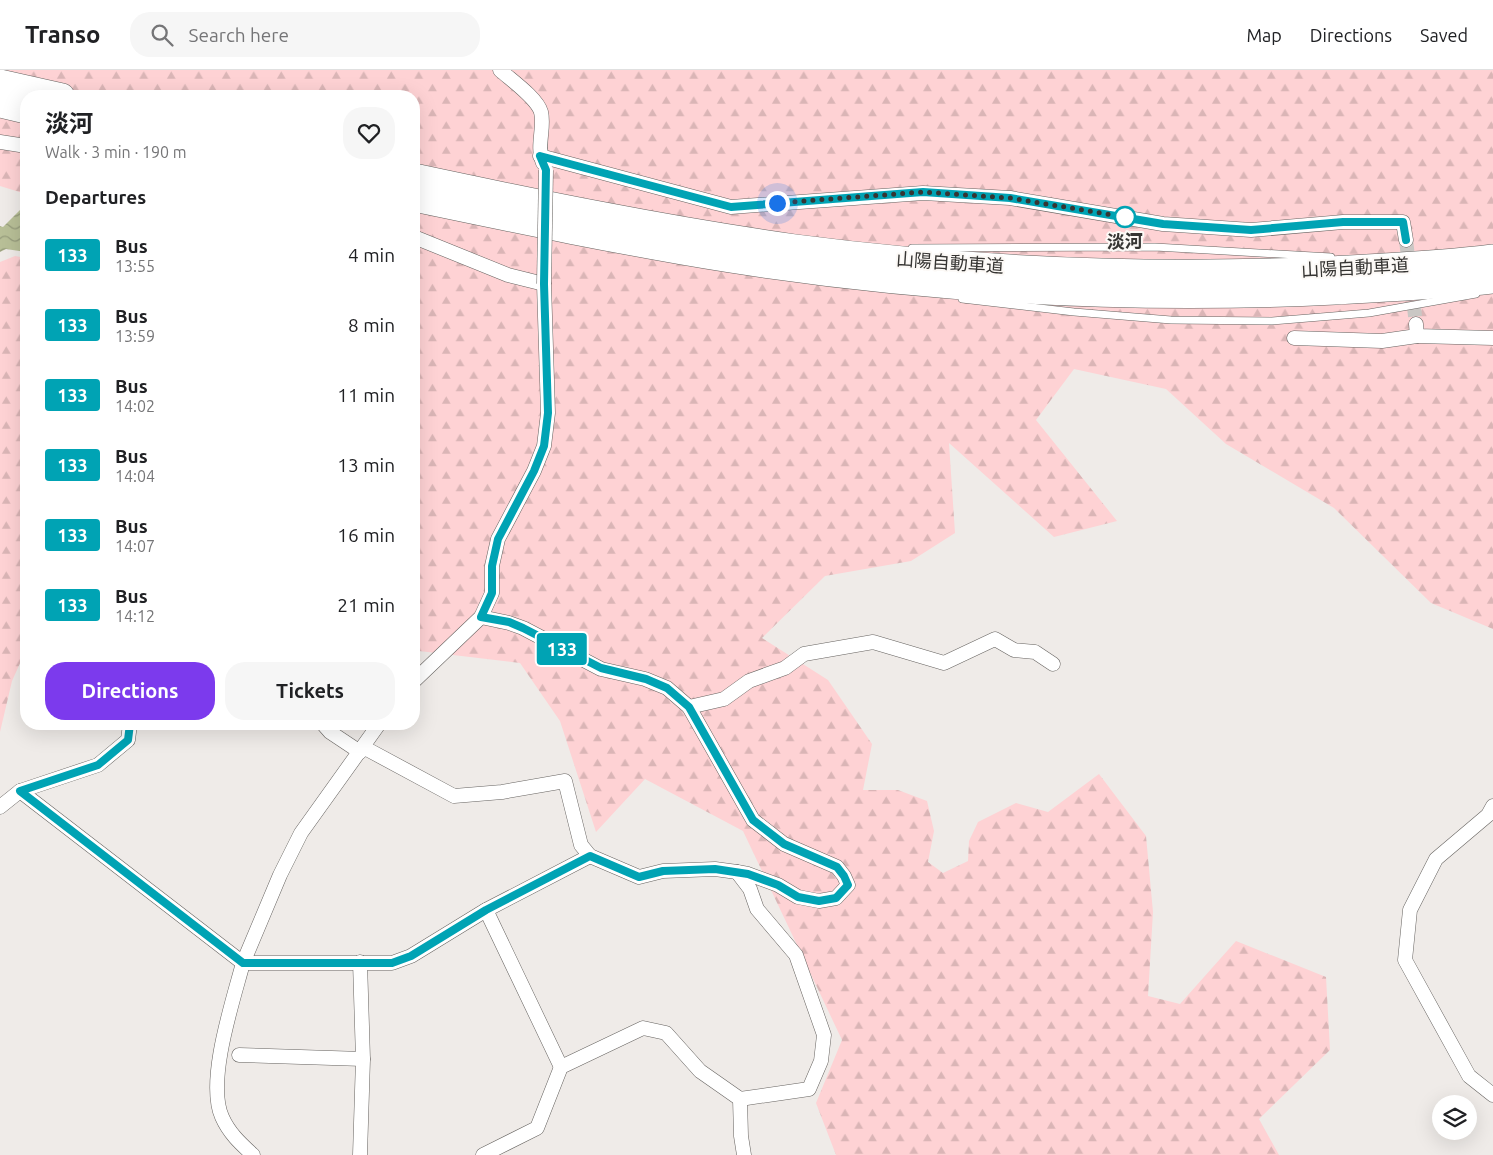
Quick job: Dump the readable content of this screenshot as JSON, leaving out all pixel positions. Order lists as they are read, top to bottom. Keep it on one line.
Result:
{"streets":{"highway":["山陽自動車道"]},"places":["淡河"],"lines":["bus line 133"],"page":{"header":"Transo","search":"Search here","nav":["Map","Directions","Saved"],"on_map":"133","heading":[["淡河","Walk · 3 min · 190 m"],"Departures"],"list":[{"mark":"133","name":"Bus","note":"13:55","value":"4 min"},{"mark":"133","name":"Bus","note":"13:59","value":"8 min"},{"mark":"133","name":"Bus","note":"14:02","value":"11 min"},{"mark":"133","name":"Bus","note":"14:04","value":"13 min"},{"mark":"133","name":"Bus","note":"14:07","value":"16 min"},{"mark":"133","name":"Bus","note":"14:12","value":"21 min"}],"buttons":["Directions","Tickets"]}}
